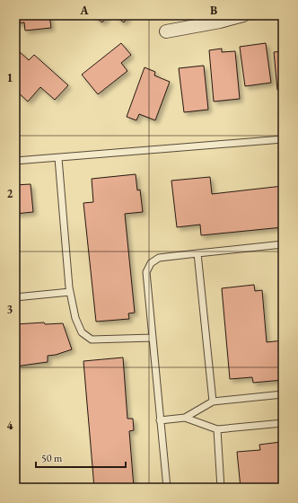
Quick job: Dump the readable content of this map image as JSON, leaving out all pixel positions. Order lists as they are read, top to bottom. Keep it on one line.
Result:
{"scale_bar":"50 m","grid":{"columns":["A","B"],"rows":["1","2","3","4"]}}
